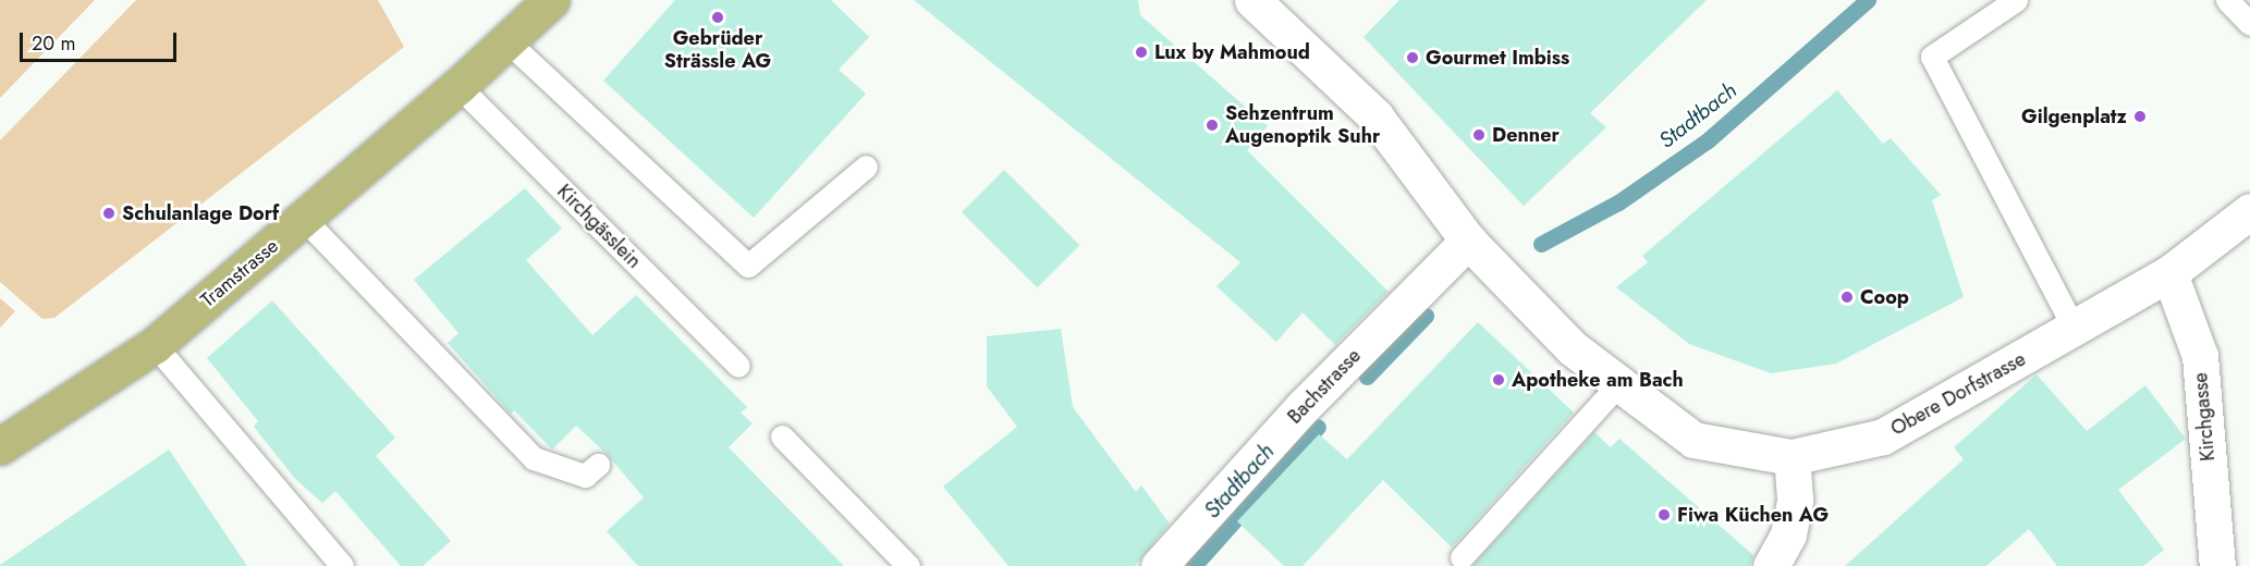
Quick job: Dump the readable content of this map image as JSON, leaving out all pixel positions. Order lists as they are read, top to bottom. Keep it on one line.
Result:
{"streets":{"main road":["Tramstrasse"],"street":["Bachstrasse","Obere Dorfstrasse","Kirchgasse"],"lane":["Kirchgässlein"]},"crossings":[["Kirchgässlein","Tramstrasse"],["Bachstrasse","Obere Dorfstrasse"],["Obere Dorfstrasse","Kirchgasse"]],"water":["Stadtbach"],"places":["Gebrüder Strässle AG","Lux by Mahmoud","Gourmet Imbiss","Gilgenplatz","Sehzentrum Augenoptik Suhr","Denner","Schulanlage Dorf","Coop","Apotheke am Bach","Fiwa Küchen AG"],"scale_bar":"20 m"}
